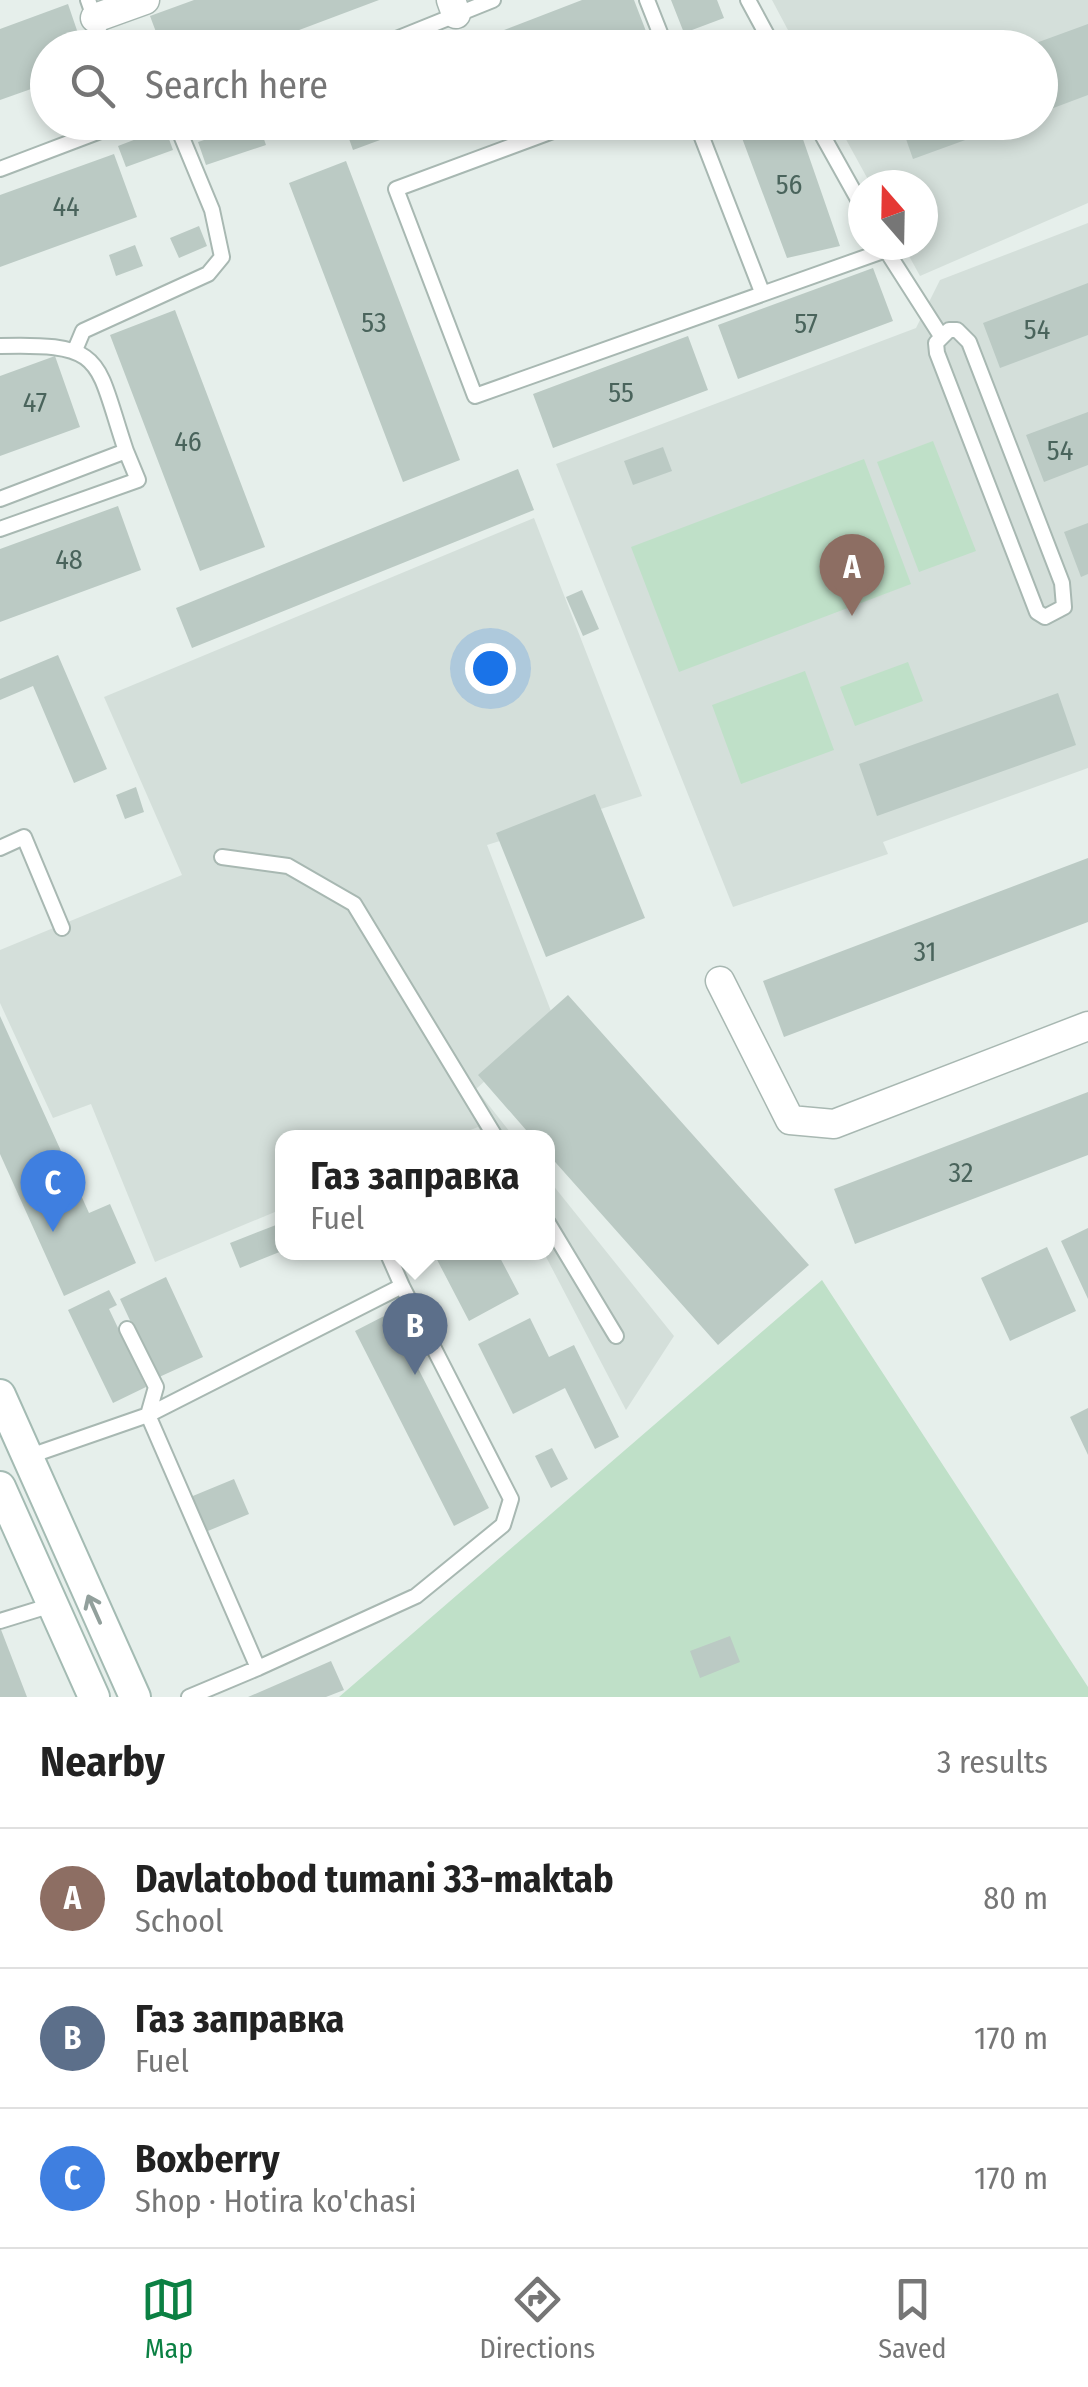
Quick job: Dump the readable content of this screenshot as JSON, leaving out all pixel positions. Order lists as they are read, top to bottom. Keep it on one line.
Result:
{"house_numbers":["56","44","53","57","54","55","47","46","54","48","31","32"],"north":"top","page":{"search":"Search here","pins":["A","C","B"],"popup":["Газ заправка","Fuel"],"heading":["Nearby","3 results"],"list":[{"mark":"A","name":"Davlatobod tumani 33-maktab","note":"School","value":"80 m"},{"mark":"B","name":"Газ заправка","note":"Fuel","value":"170 m"},{"mark":"C","name":"Boxberry","note":"Shop · Hotira ko'chasi","value":"170 m"}],"nav":["Map","Directions","Saved"]}}
